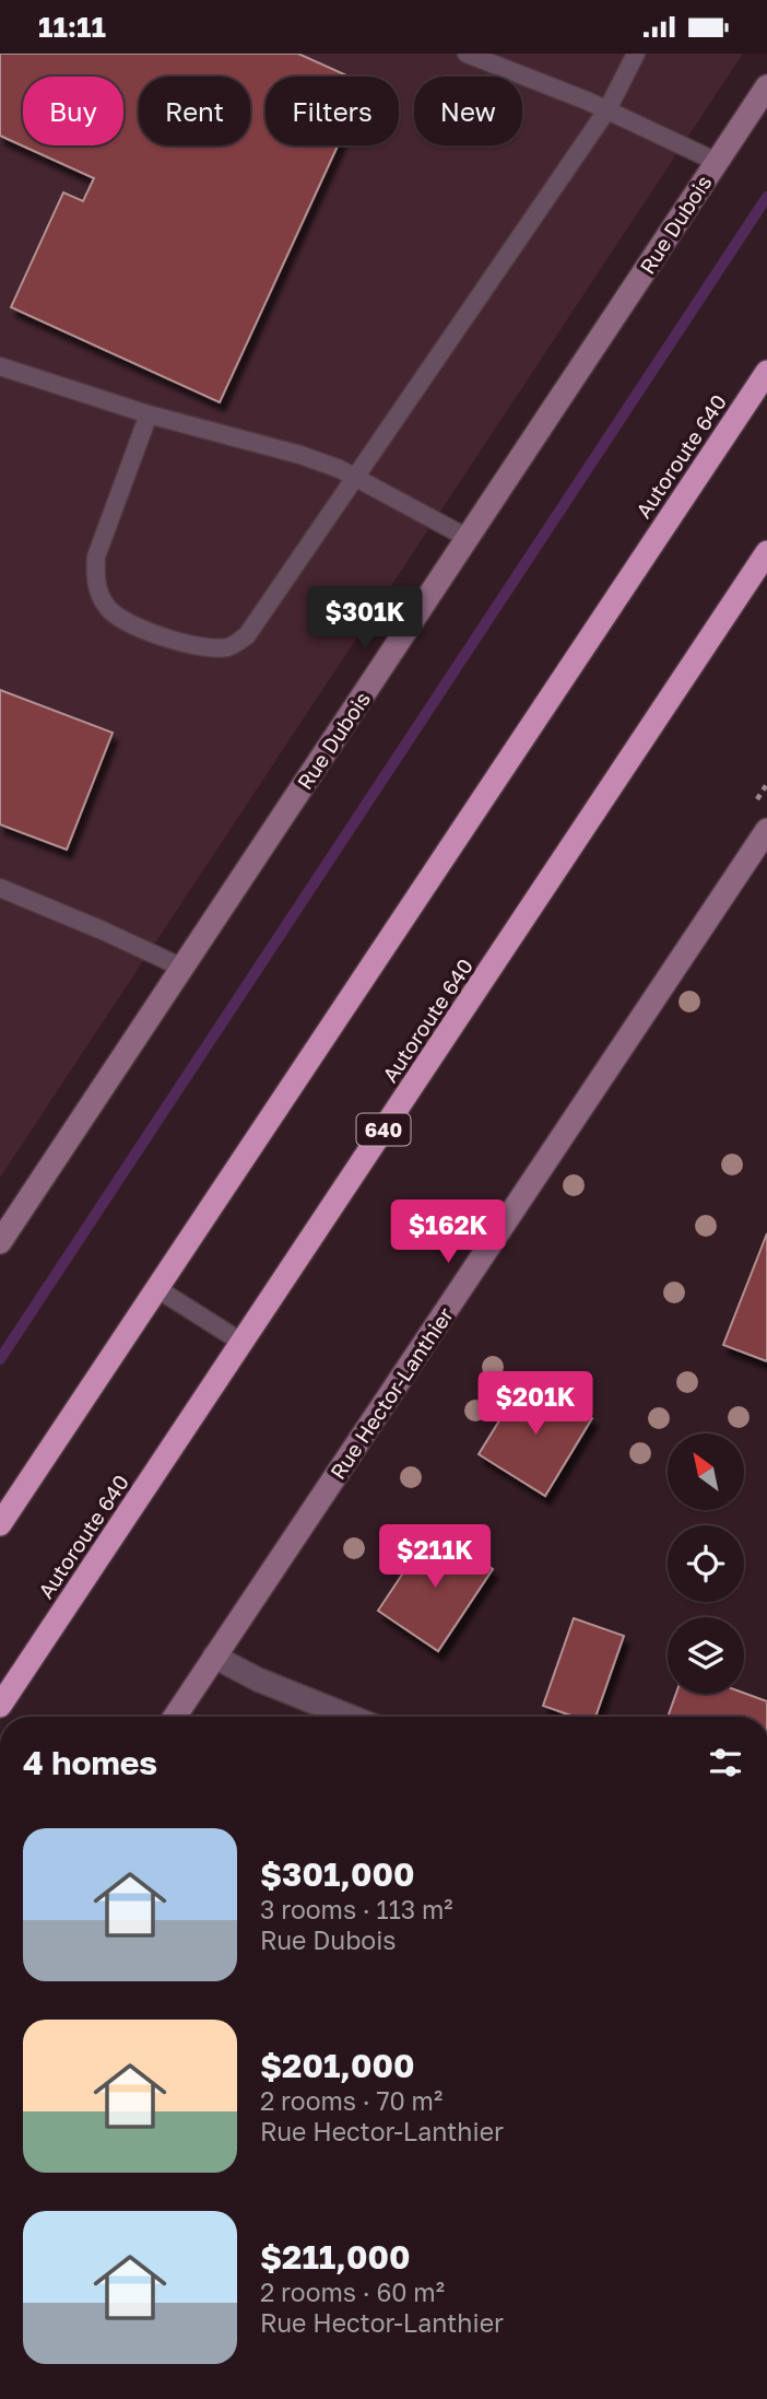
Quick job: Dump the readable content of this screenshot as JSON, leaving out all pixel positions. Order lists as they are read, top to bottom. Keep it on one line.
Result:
{"streets":{"highway":["Autoroute 640","640"],"street":["Rue Dubois","Rue Hector-Lanthier"]},"north":"top left","page":{"status":"11:11","chip":["Buy","Rent","Filters","New"],"price":["$301K","$162K","$201K","$211K"],"heading":"4 homes","list":[{"name":"$301,000","note":"3 rooms · 113 m² · Rue Dubois"},{"name":"$201,000","note":"2 rooms · 70 m² · Rue Hector-Lanthier"},{"name":"$211,000","note":"2 rooms · 60 m² · Rue Hector-Lanthier"}]}}
